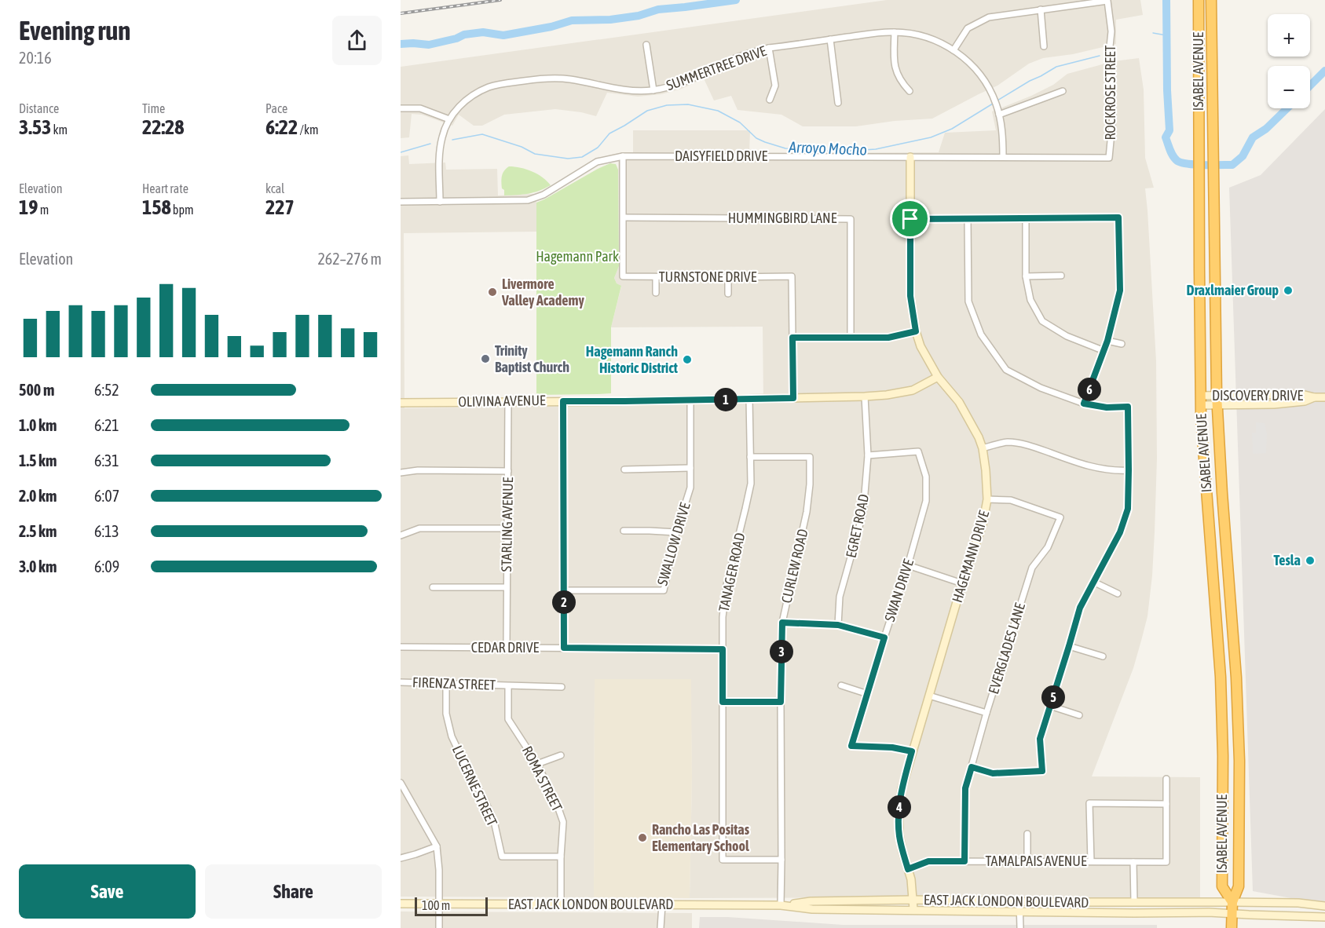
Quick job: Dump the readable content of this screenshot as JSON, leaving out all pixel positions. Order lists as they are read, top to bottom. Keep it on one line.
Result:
{"streets":{"highway":["ISABEL AVENUE"],"main road":["DISCOVERY DRIVE","OLIVINA AVENUE","HAGEMANN DRIVE","EAST JACK LONDON BOULEVARD"],"street":["SUMMERTREE DRIVE","ROCKROSE STREET","DAISYFIELD DRIVE","HUMMINGBIRD LANE","TURNSTONE DRIVE","STARLING AVENUE","EGRET ROAD","SWALLOW DRIVE","CURLEW ROAD","TANAGER ROAD","SWAN DRIVE","CEDAR DRIVE","EVERGLADES LANE","FIRENZA STREET","ROMA STREET","LUCERNE STREET","TAMALPAIS AVENUE"]},"crossings":[["SUMMERTREE DRIVE","DAISYFIELD DRIVE"],["ISABEL AVENUE","DISCOVERY DRIVE"],["ISABEL AVENUE","EAST JACK LONDON BOULEVARD"],["ROCKROSE STREET","DAISYFIELD DRIVE"],["DAISYFIELD DRIVE","TURNSTONE DRIVE"],["DAISYFIELD DRIVE","HAGEMANN DRIVE"],["HUMMINGBIRD LANE","TURNSTONE DRIVE"],["TURNSTONE DRIVE","OLIVINA AVENUE"],["OLIVINA AVENUE","STARLING AVENUE"],["OLIVINA AVENUE","EGRET ROAD"],["OLIVINA AVENUE","SWALLOW DRIVE"],["OLIVINA AVENUE","HAGEMANN DRIVE"],["OLIVINA AVENUE","TANAGER ROAD"],["STARLING AVENUE","CEDAR DRIVE"],["EGRET ROAD","SWAN DRIVE"],["HAGEMANN DRIVE","SWAN DRIVE"],["HAGEMANN DRIVE","EVERGLADES LANE"],["HAGEMANN DRIVE","TAMALPAIS AVENUE"],["HAGEMANN DRIVE","EAST JACK LONDON BOULEVARD"],["CURLEW ROAD","TANAGER ROAD"],["CURLEW ROAD","EAST JACK LONDON BOULEVARD"],["TANAGER ROAD","CEDAR DRIVE"],["EVERGLADES LANE","TAMALPAIS AVENUE"],["FIRENZA STREET","ROMA STREET"],["FIRENZA STREET","LUCERNE STREET"],["ROMA STREET","LUCERNE STREET"],["ROMA STREET","EAST JACK LONDON BOULEVARD"]],"water":["Arroyo Mocho"],"parks":["Hagemann Park"],"places":["Draxlmaier Group","Livermore Valley Academy","Trinity Baptist Church","Hagemann Ranch Historic District","Tesla","Rancho Las Positas Elementary School"],"scale_bar":"100 m","page":{"heading":["Evening run","20:16"],"map_buttons":["+","−"],"stats":[["Distance","3.53 km"],["Time","22:28"],["Pace","6:22 /km"],["Elevation","19 m"],["Heart rate","158 bpm"],["kcal","227"]],"chart":["Elevation","262–276 m"],"list":[{"name":"500 m","note":"6:52"},{"name":"1.0 km","note":"6:21"},{"name":"1.5 km","note":"6:31"},{"name":"2.0 km","note":"6:07"},{"name":"2.5 km","note":"6:13"},{"name":"3.0 km","note":"6:09"}],"pins":["6","1","2","3","5","4"],"buttons":["Save","Share"],"scale":"100 m"}}
